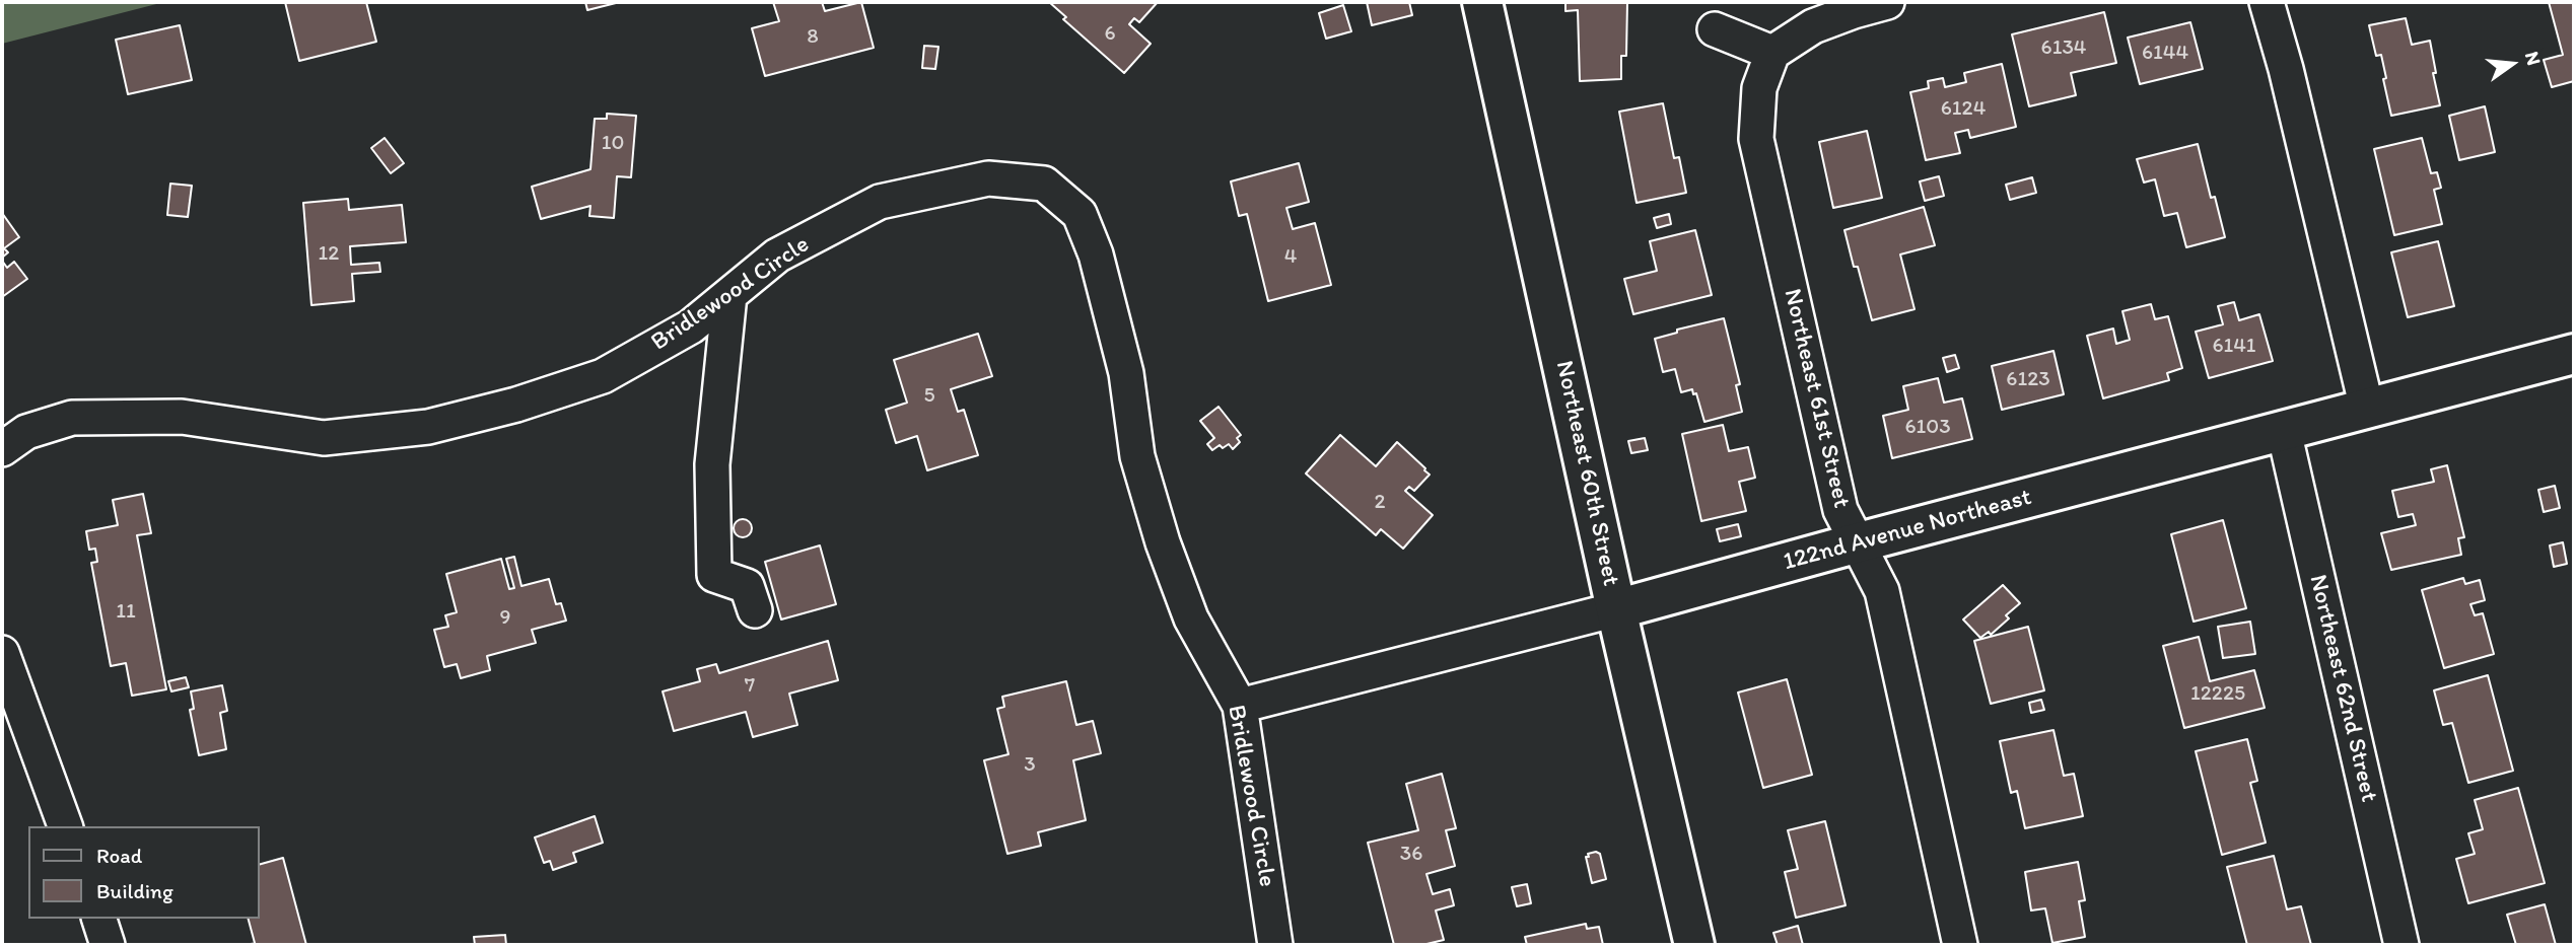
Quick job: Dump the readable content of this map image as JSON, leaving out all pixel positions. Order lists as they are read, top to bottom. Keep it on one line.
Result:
{"streets":{"street":["Bridlewood Circle","Northeast 61st Street","Northeast 60th Street","122nd Avenue Northeast","Northeast 62nd Street"]},"crossings":[["Bridlewood Circle","122nd Avenue Northeast"],["Northeast 61st Street","122nd Avenue Northeast"],["Northeast 60th Street","122nd Avenue Northeast"],["122nd Avenue Northeast","Northeast 62nd Street"]],"house_numbers":["6","8","6134","6144","6124","10","12","4","6141","6123","5","6103","2","11","9","7","12225","3","36"],"legend":["Road","Building"],"north":"right"}
